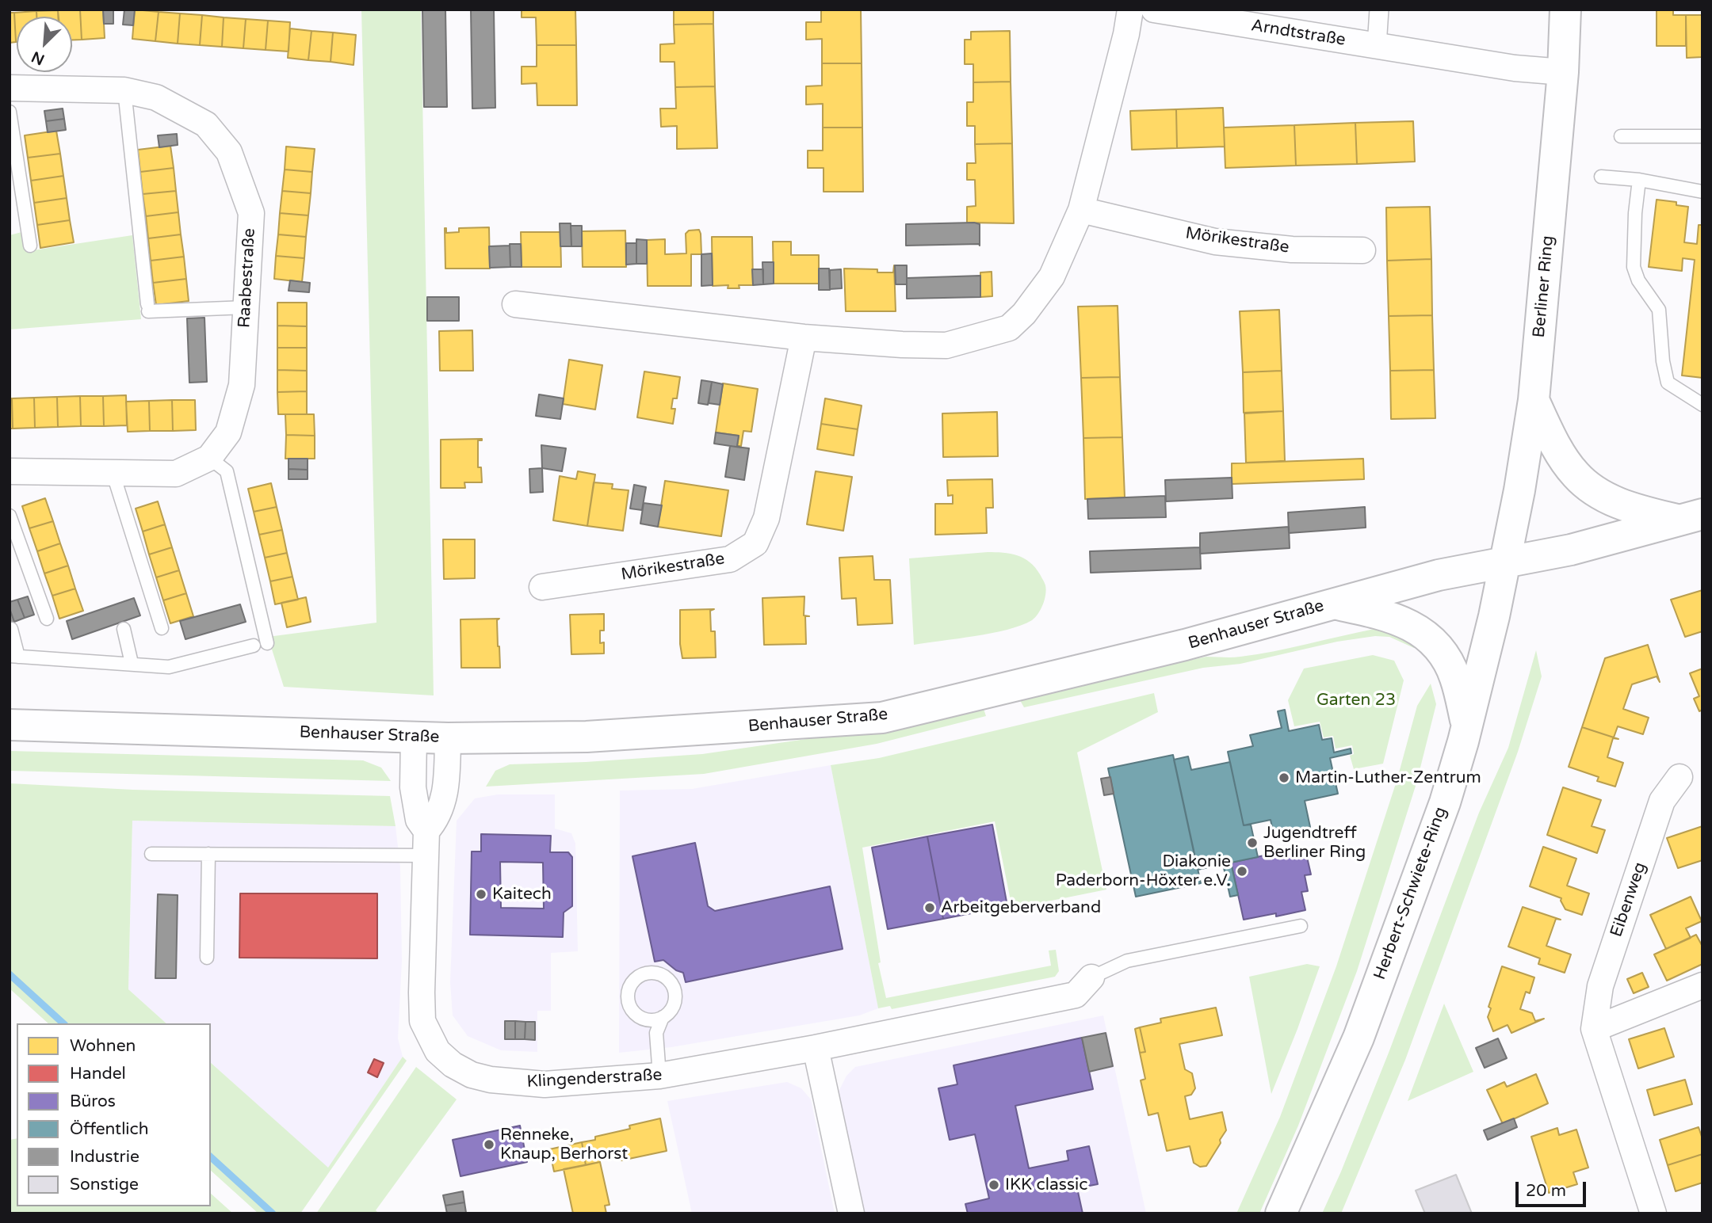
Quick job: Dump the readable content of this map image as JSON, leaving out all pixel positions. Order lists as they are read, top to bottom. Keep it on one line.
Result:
{"streets":{"main road":["Berliner Ring","Benhauser Straße","Herbert-Schwiete-Ring"],"street":["Arndtstraße","Mörikestraße","Raabestraße","Eibenweg","Klingenderstraße"]},"crossings":[["Arndtstraße","Berliner Ring"],["Berliner Ring","Benhauser Straße"],["Berliner Ring","Herbert-Schwiete-Ring"],["Benhauser Straße","Herbert-Schwiete-Ring"],["Benhauser Straße","Klingenderstraße"]],"parks":["Garten 23"],"places":["Martin-Luther-Zentrum","Jugendtreff Berliner Ring","Diakonie Paderborn-Höxter e.V.","Kaitech","Arbeitgeberverband","Renneke, Knaup, Berhorst","IKK classic"],"legend":["Wohnen","Handel","Büros","Öffentlich","Industrie","Sonstige"],"scale_bar":"20 m","north":"bottom left"}
